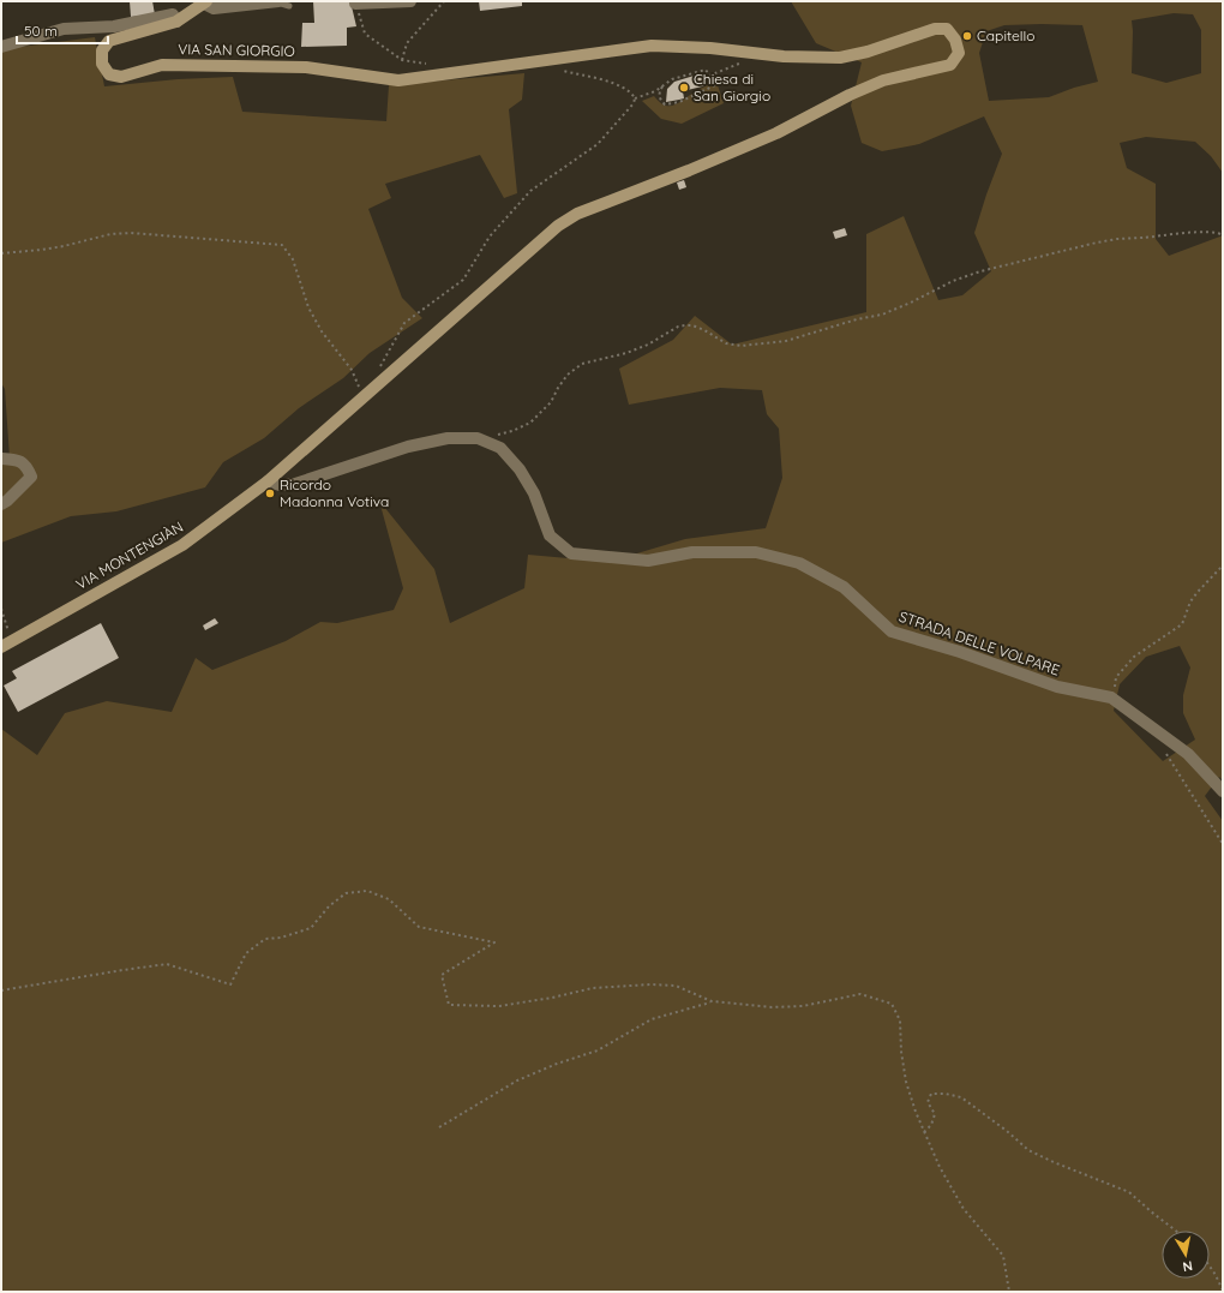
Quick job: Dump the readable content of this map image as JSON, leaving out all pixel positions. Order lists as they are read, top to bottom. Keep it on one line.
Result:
{"streets":{"street":["VIA SAN GIORGIO","VIA MONTENGIÀN","STRADA DELLE VOLPARE"]},"crossings":[["VIA SAN GIORGIO","VIA MONTENGIÀN"],["VIA MONTENGIÀN","STRADA DELLE VOLPARE"]],"places":["Capitello","Chiesa di San Giorgio","Ricordo Madonna Votiva"],"scale_bar":"50 m","north":"bottom"}
